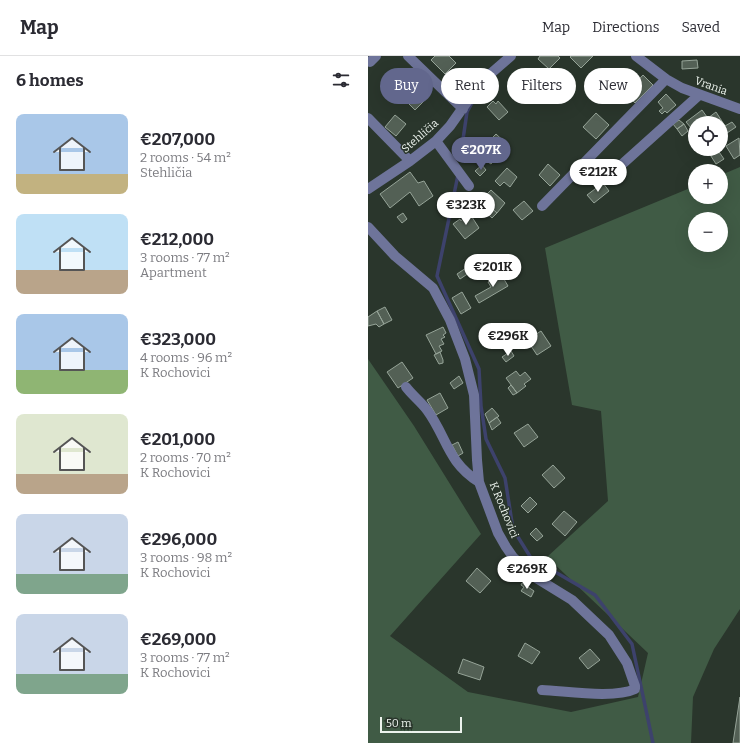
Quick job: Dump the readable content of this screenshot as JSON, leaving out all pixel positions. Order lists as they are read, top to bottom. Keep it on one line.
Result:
{"streets":{"street":["Vrania","Stehličia","K Rochovici"]},"scale_bar":"50 m","page":{"header":"Map","nav":["Map","Directions","Saved"],"heading":"6 homes","chip":["Buy","Rent","Filters","New"],"list":[{"name":"€207,000","note":"2 rooms · 54 m² · Stehličia"},{"name":"€212,000","note":"3 rooms · 77 m² · Apartment"},{"name":"€323,000","note":"4 rooms · 96 m² · K Rochovici"},{"name":"€201,000","note":"2 rooms · 70 m² · K Rochovici"},{"name":"€296,000","note":"3 rooms · 98 m² · K Rochovici"},{"name":"€269,000","note":"3 rooms · 77 m² · K Rochovici"}],"map_buttons":["+","−"],"price":["€207K","€212K","€323K","€201K","€296K","€269K"],"scale":"50 m"}}
